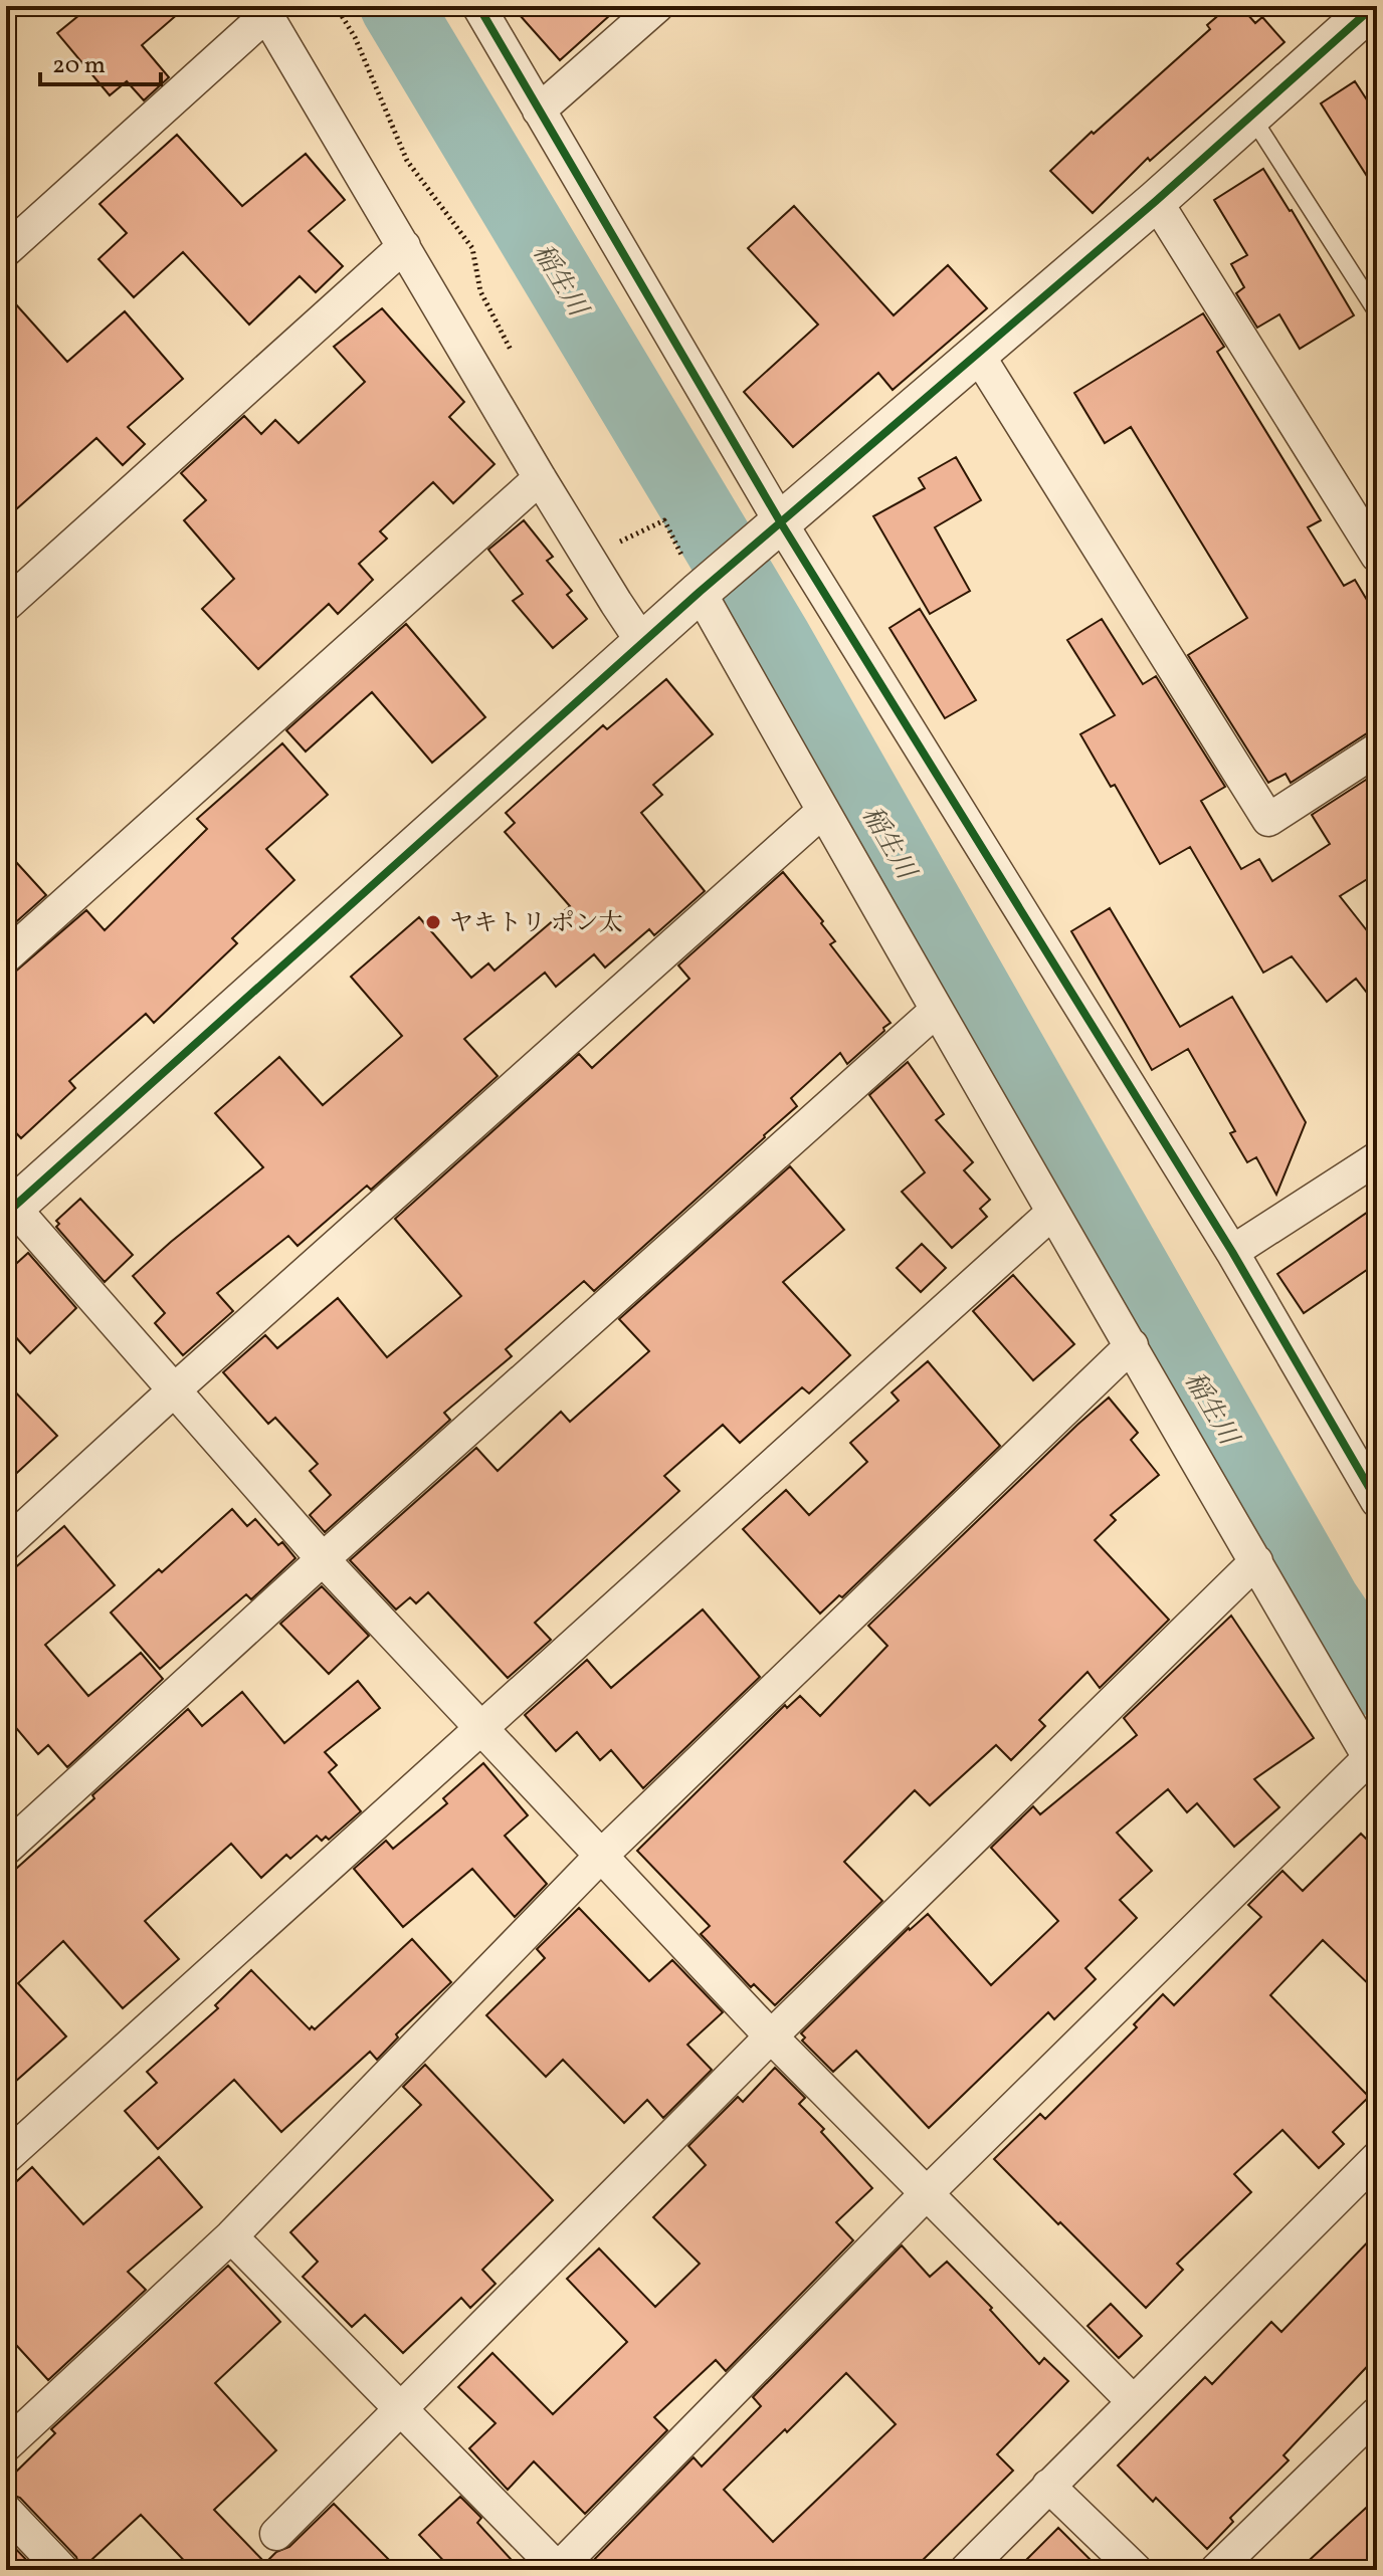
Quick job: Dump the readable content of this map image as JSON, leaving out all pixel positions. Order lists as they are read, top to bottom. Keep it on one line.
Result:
{"water":["稲生川"],"places":["ヤキトリ ポン太"],"scale_bar":"20 m"}
